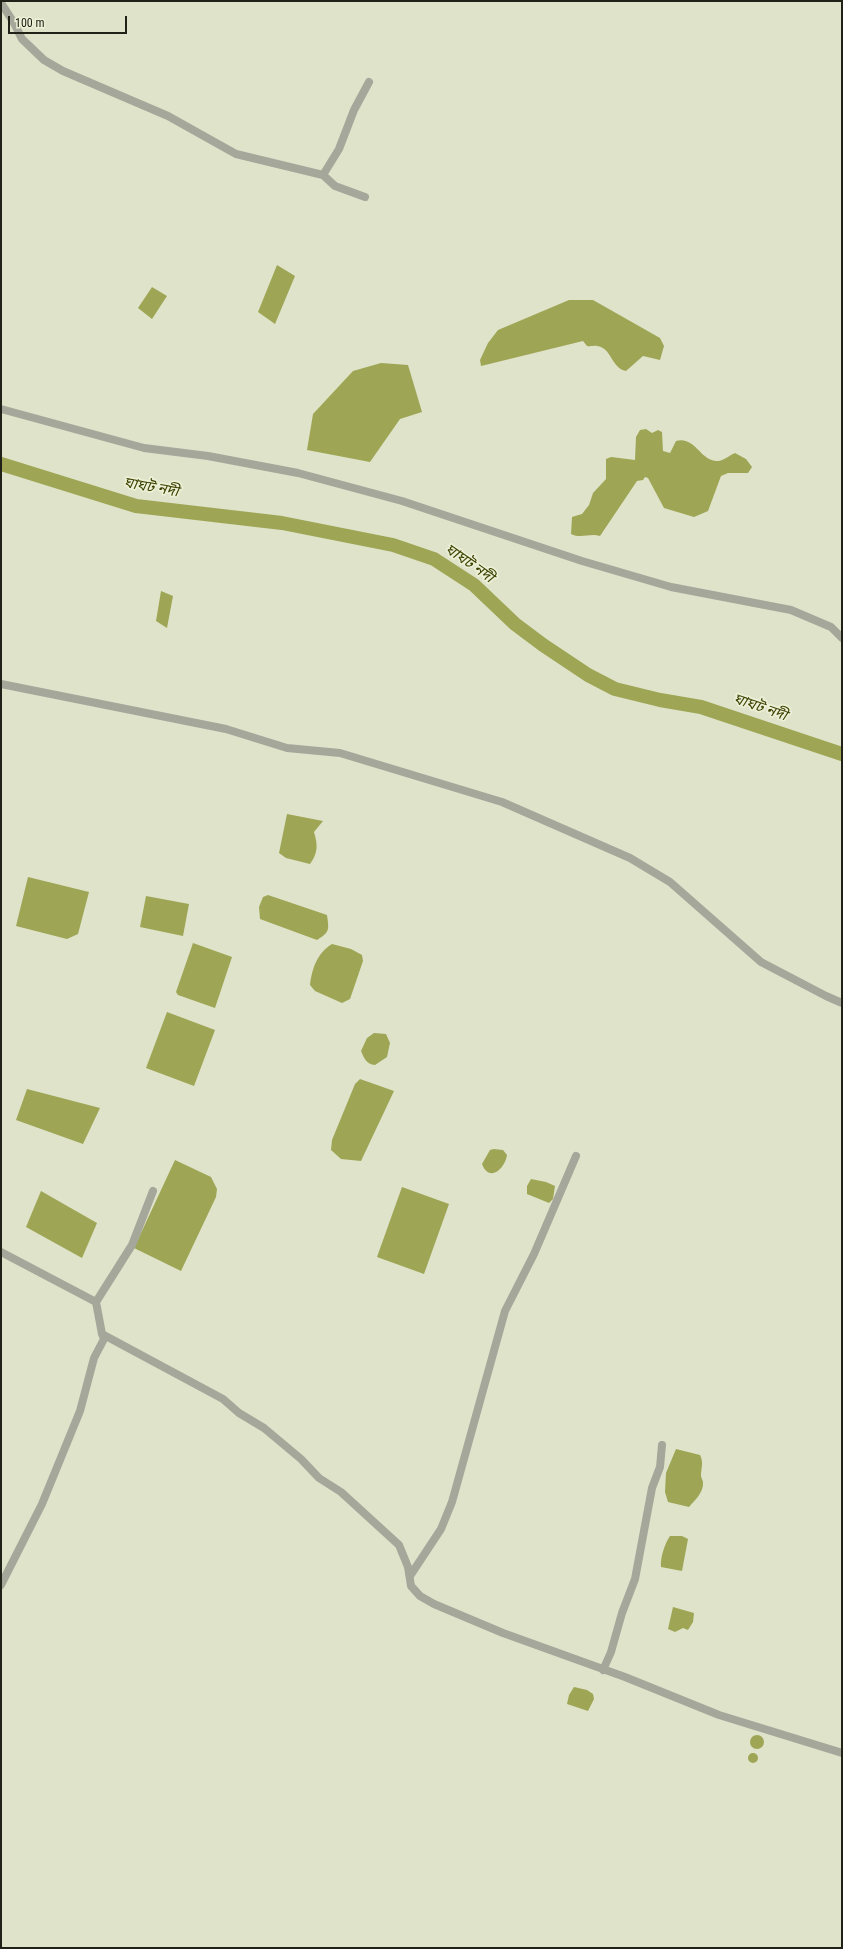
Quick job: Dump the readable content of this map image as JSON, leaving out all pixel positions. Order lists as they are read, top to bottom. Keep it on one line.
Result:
{"water":["ঘাঘট নদী"],"scale_bar":"100 m"}
